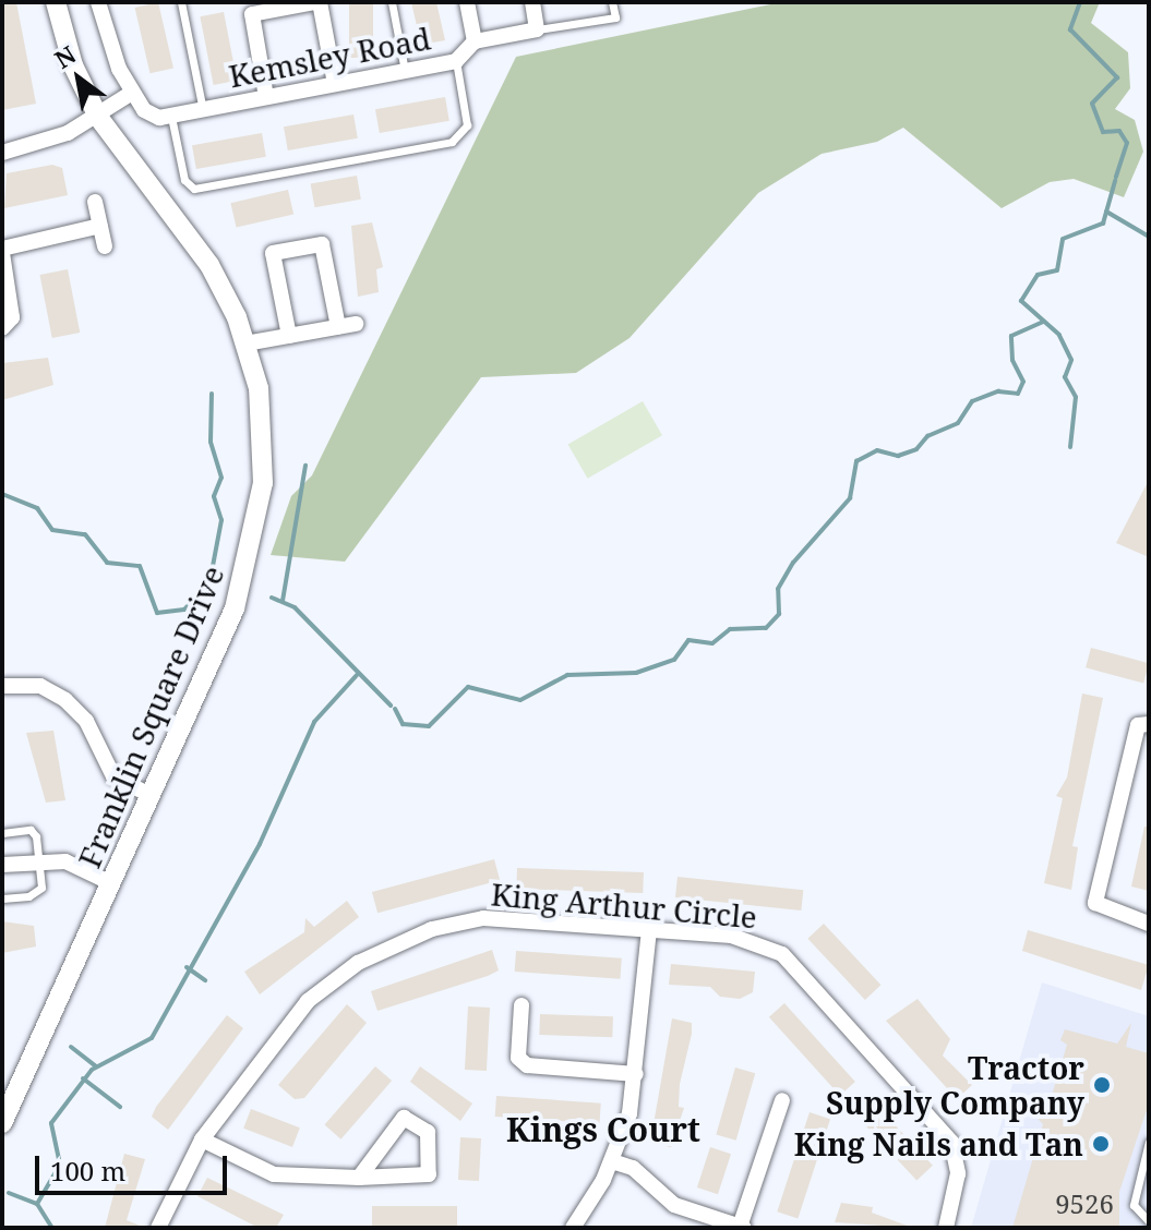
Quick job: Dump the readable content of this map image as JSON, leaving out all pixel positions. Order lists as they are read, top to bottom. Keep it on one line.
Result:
{"streets":{"street":["Kemsley Road","Franklin Square Drive","King Arthur Circle"]},"districts":["Kings Court"],"places":["Tractor Supply Company","King Nails and Tan"],"house_numbers":["9526"],"scale_bar":"100 m","north":"top left"}
